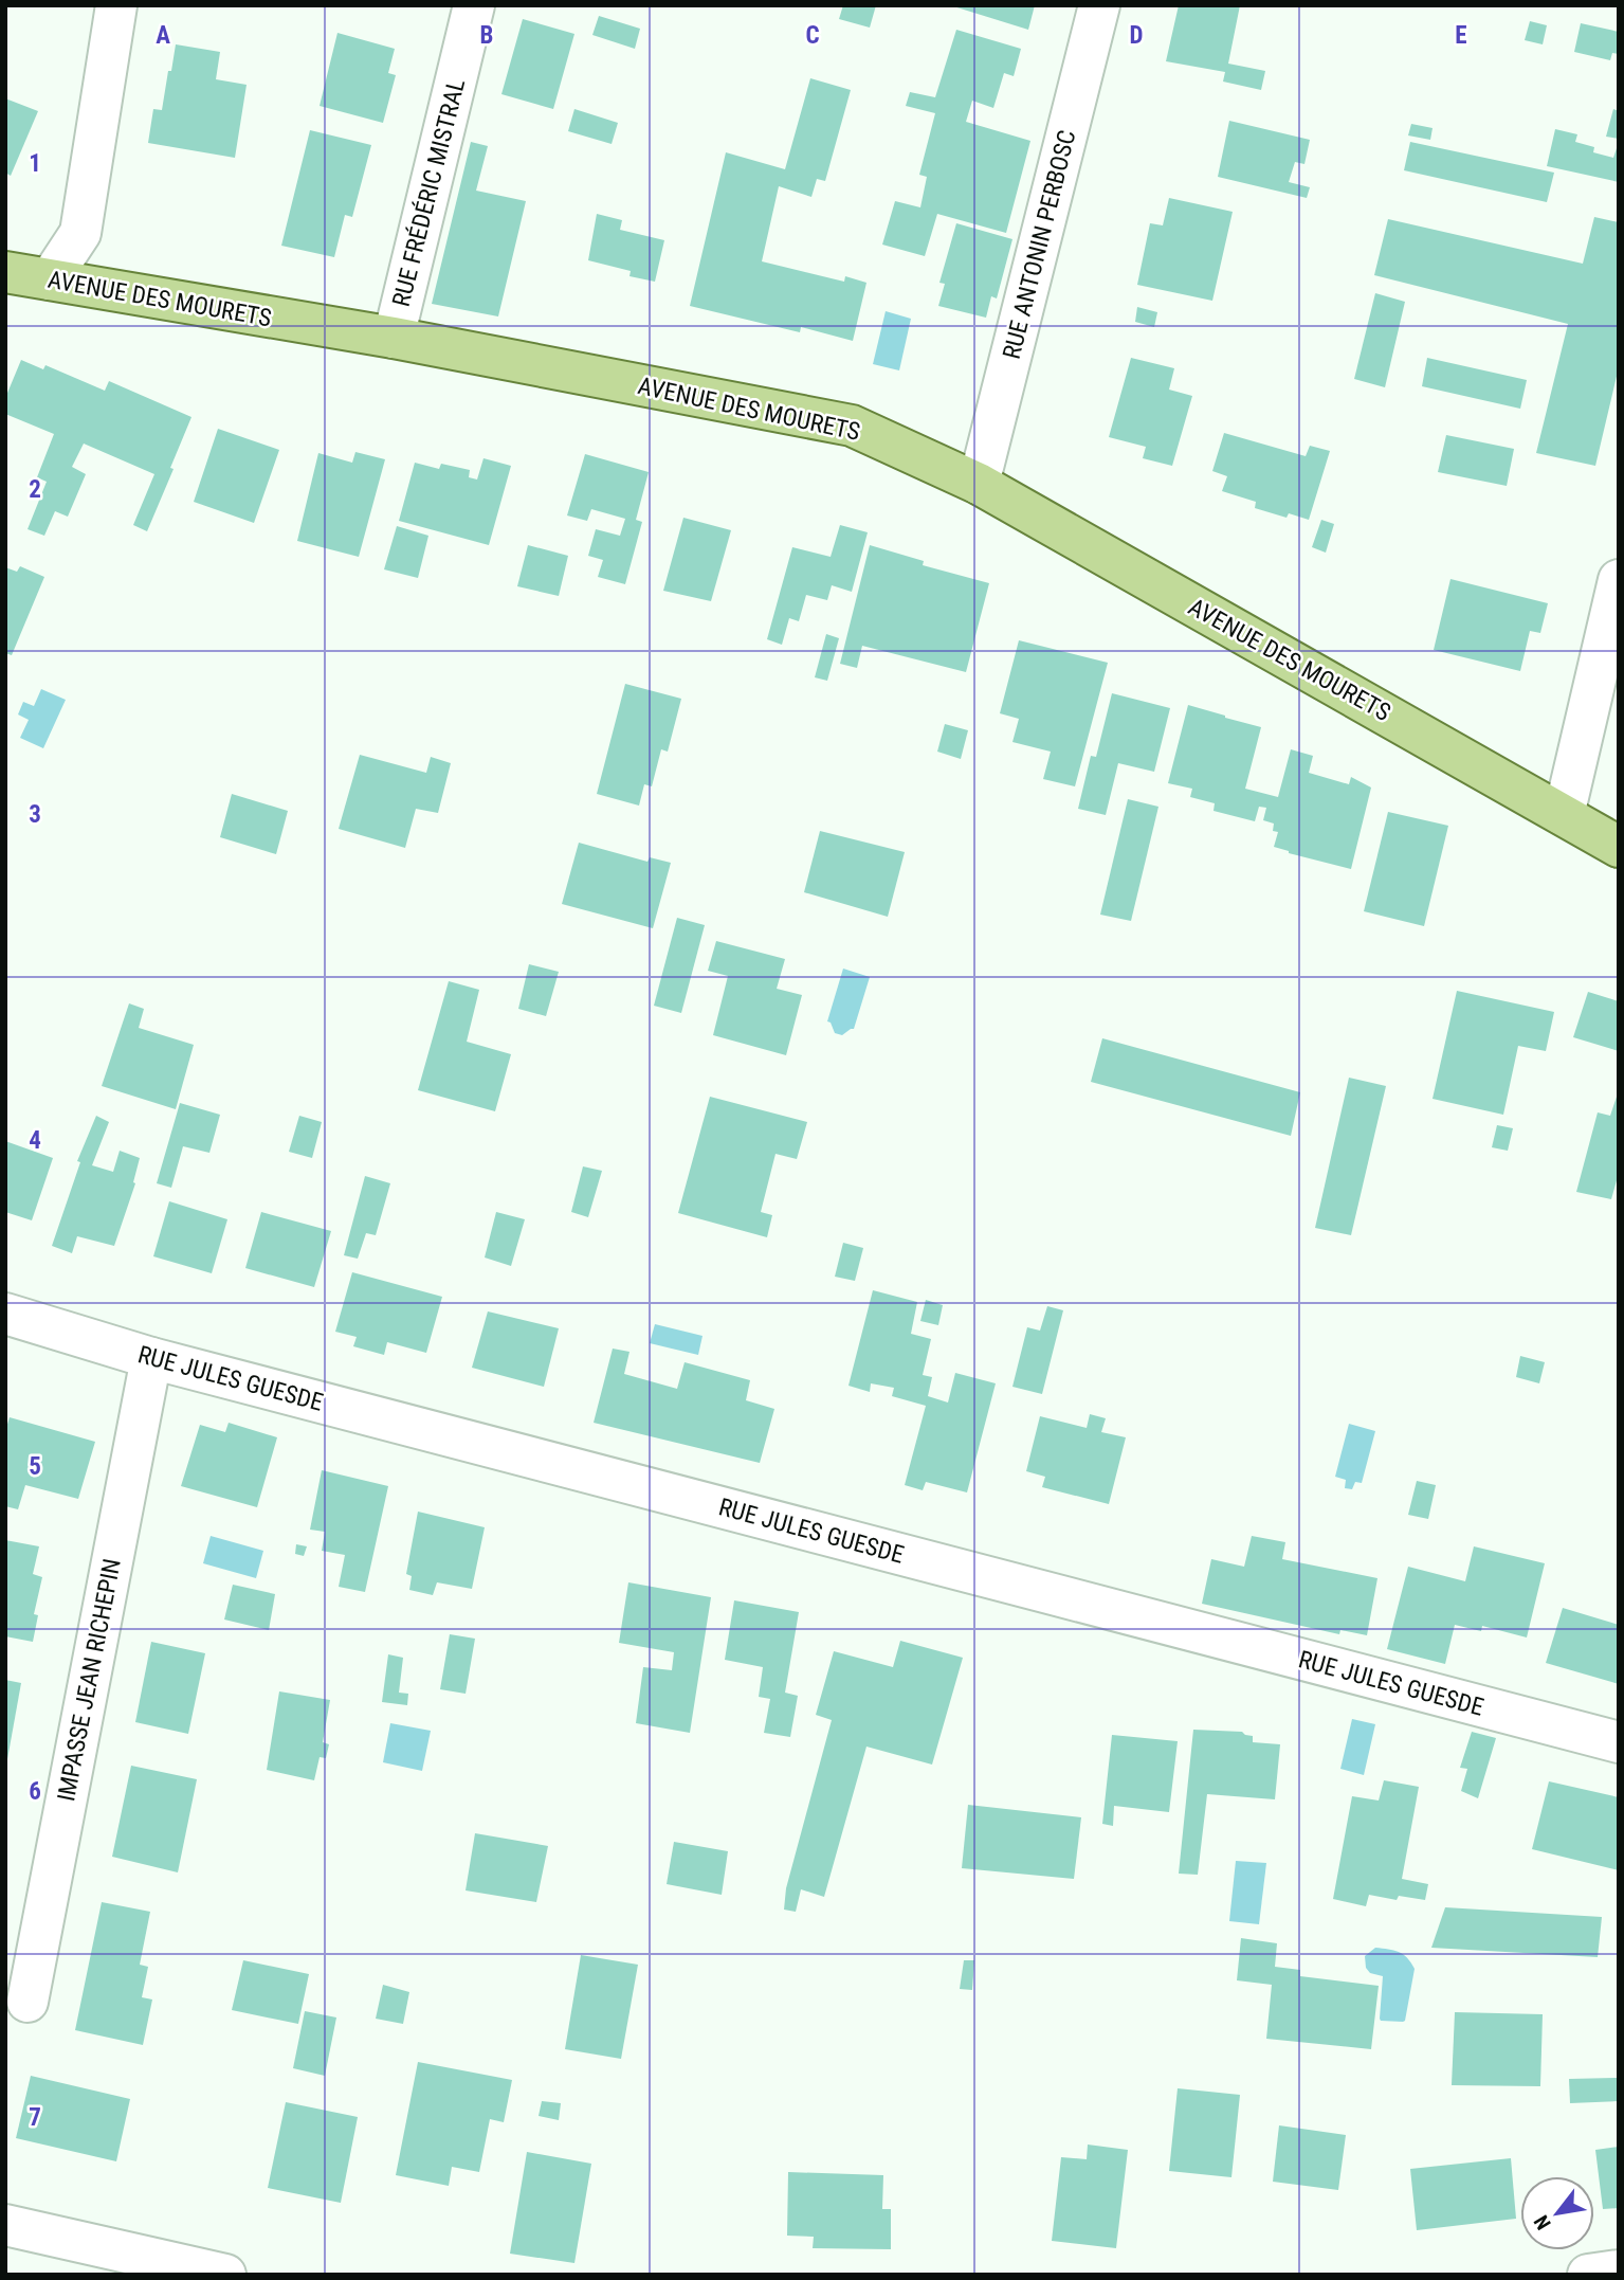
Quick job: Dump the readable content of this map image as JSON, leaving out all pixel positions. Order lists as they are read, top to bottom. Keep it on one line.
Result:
{"streets":{"main road":["AVENUE DES MOURETS"],"street":["RUE FRÉDÉRIC MISTRAL","RUE ANTONIN PERBOSC","RUE JULES GUESDE","IMPASSE JEAN RICHEPIN"]},"crossings":[["RUE FRÉDÉRIC MISTRAL","AVENUE DES MOURETS"],["RUE ANTONIN PERBOSC","AVENUE DES MOURETS"],["RUE JULES GUESDE","IMPASSE JEAN RICHEPIN"]],"north":"bottom left","grid":{"columns":["A","B","C","D","E"],"rows":["1","2","3","4","5","6","7"]}}
